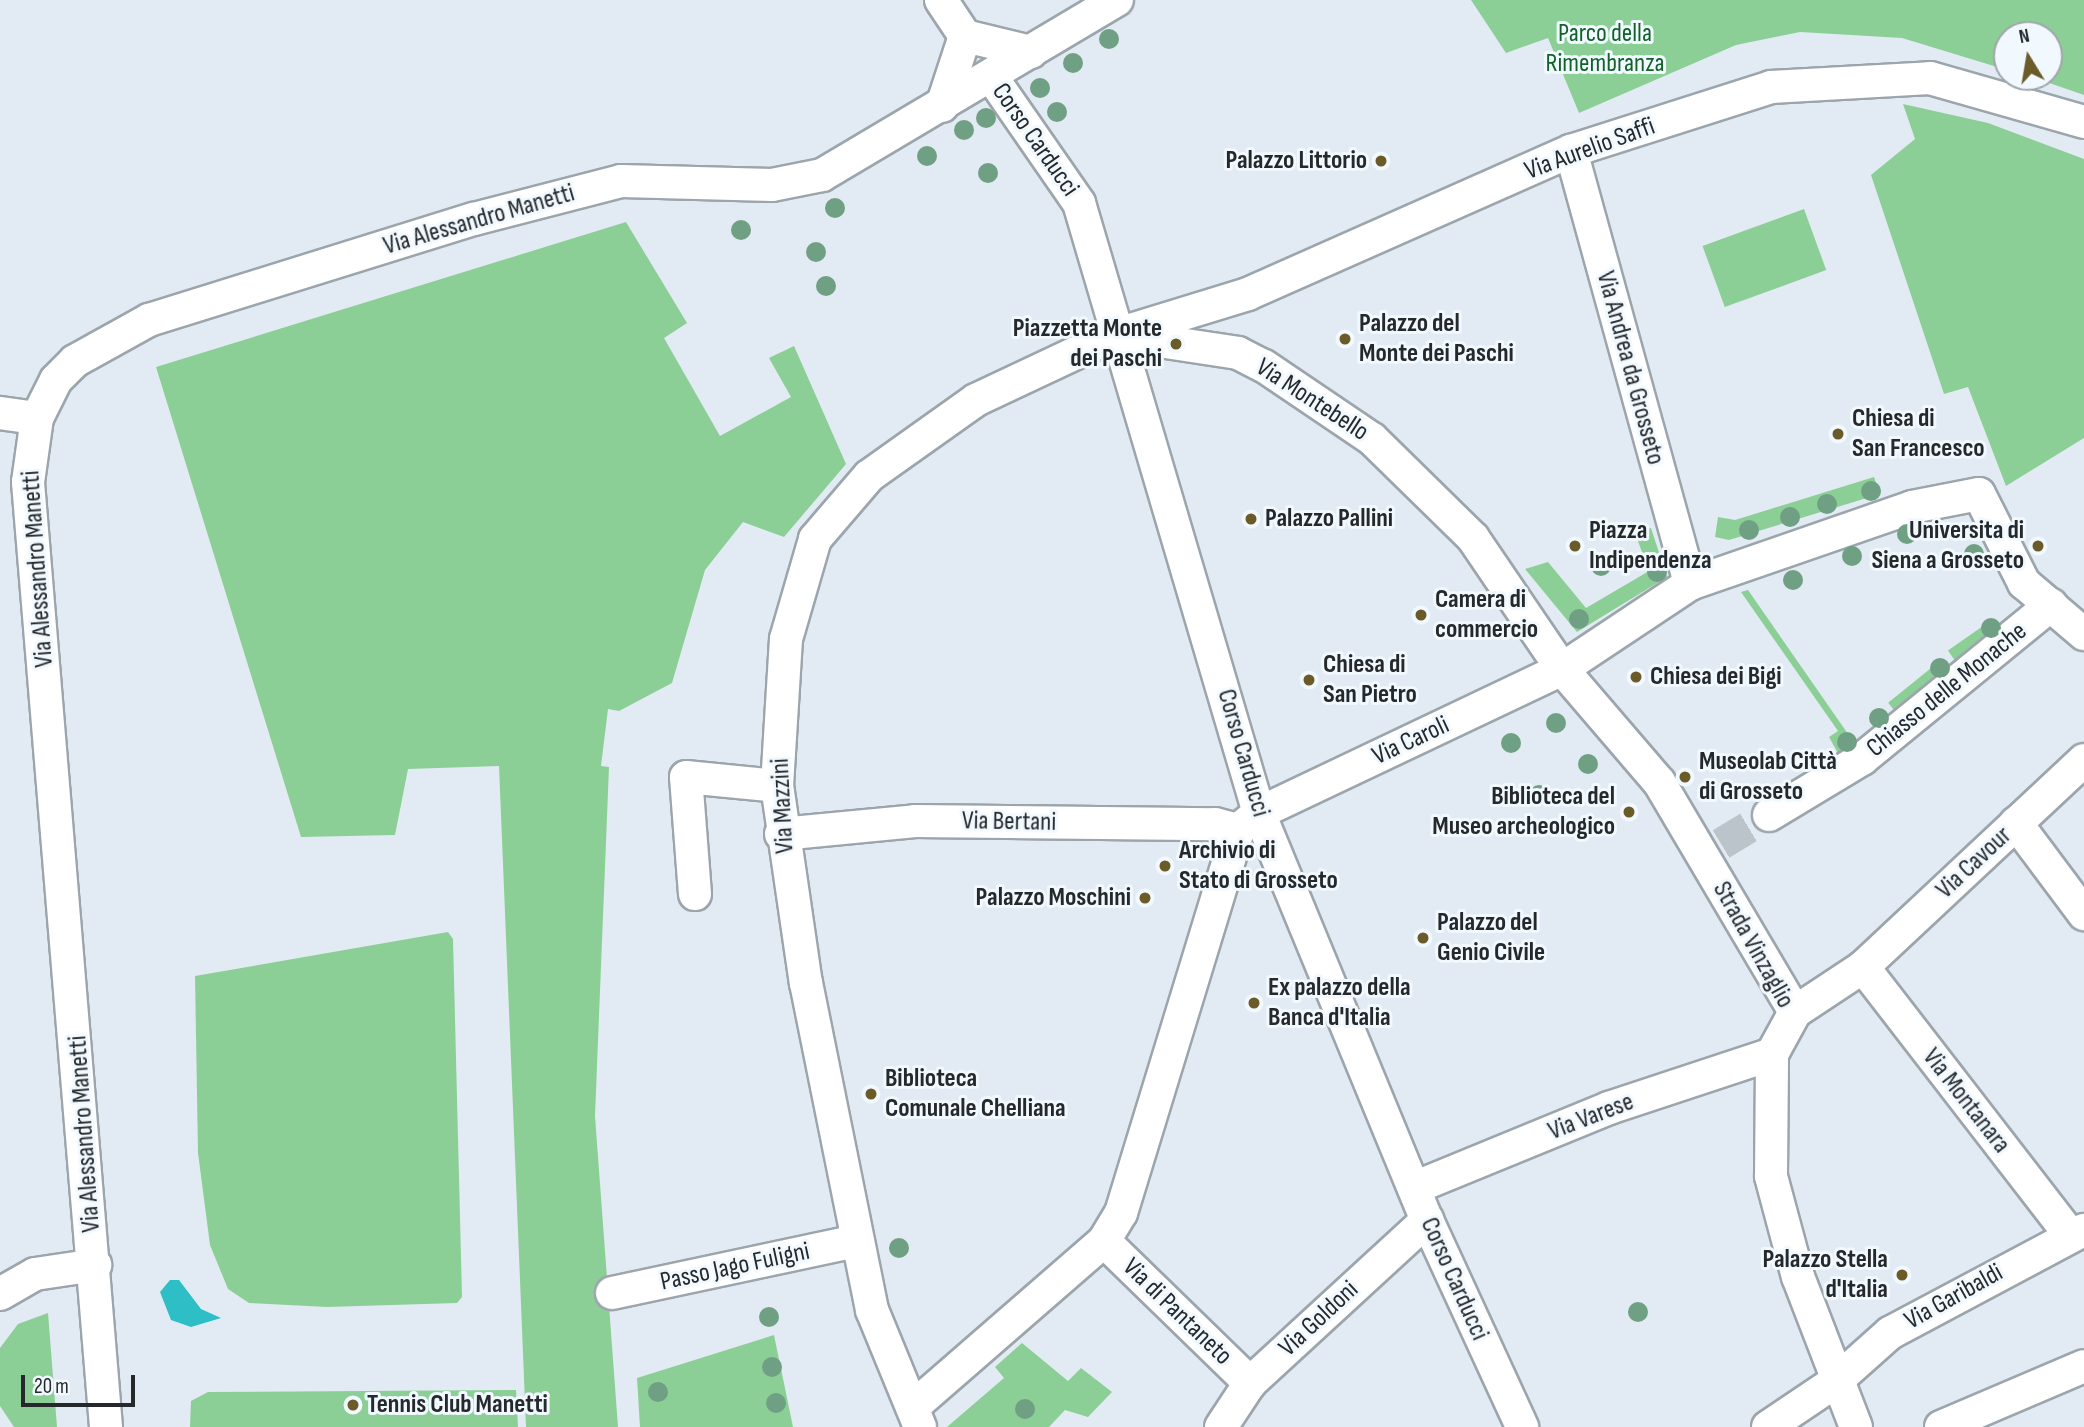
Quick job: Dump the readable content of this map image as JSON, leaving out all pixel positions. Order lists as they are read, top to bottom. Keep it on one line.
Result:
{"streets":{"street":["Corso Carducci","Via Aurelio Saffi","Via Alessandro Manetti","Via Andrea da Grosseto","Via Montebello","Chiasso delle Monache","Via Caroli","Via Mazzini","Via Bertani","Via Cavour","Strada Vinzaglio","Via Montanara","Via Varese","Passo Jago Fuligni","Via Garibaldi","Via di Pantaneto","Via Goldoni"]},"crossings":[["Corso Carducci","Via Aurelio Saffi"],["Corso Carducci","Via Alessandro Manetti"],["Corso Carducci","Via Montebello"],["Corso Carducci","Via Caroli"],["Corso Carducci","Via Mazzini"],["Corso Carducci","Via Bertani"],["Corso Carducci","Via Varese"],["Corso Carducci","Via Goldoni"],["Via Aurelio Saffi","Via Andrea da Grosseto"],["Via Aurelio Saffi","Via Montebello"],["Via Aurelio Saffi","Via Mazzini"],["Via Montebello","Via Caroli"],["Via Montebello","Via Mazzini"],["Via Montebello","Strada Vinzaglio"],["Via Caroli","Via Bertani"],["Via Caroli","Strada Vinzaglio"],["Via Mazzini","Via Bertani"],["Via Mazzini","Passo Jago Fuligni"],["Via Cavour","Strada Vinzaglio"],["Via Cavour","Via Montanara"],["Strada Vinzaglio","Via Varese"],["Strada Vinzaglio","Via Garibaldi"],["Via Montanara","Via Garibaldi"],["Via di Pantaneto","Via Goldoni"]],"parks":["Parco della Rimembranza"],"places":["Palazzo Littorio","Palazzo del Monte dei Paschi","Piazzetta Monte dei Paschi","Chiesa di San Francesco","Palazzo Pallini","Piazza Indipendenza","Universita di Siena a Grosseto","Camera di commercio","Chiesa dei Bigi","Chiesa di San Pietro","Museolab Città di Grosseto","Biblioteca del Museo archeologico","Archivio di Stato di Grosseto","Palazzo Moschini","Palazzo del Genio Civile","Ex palazzo della Banca d'Italia","Biblioteca Comunale Chelliana","Palazzo Stella d'Italia","Tennis Club Manetti"],"scale_bar":"20 m","north":"top"}
